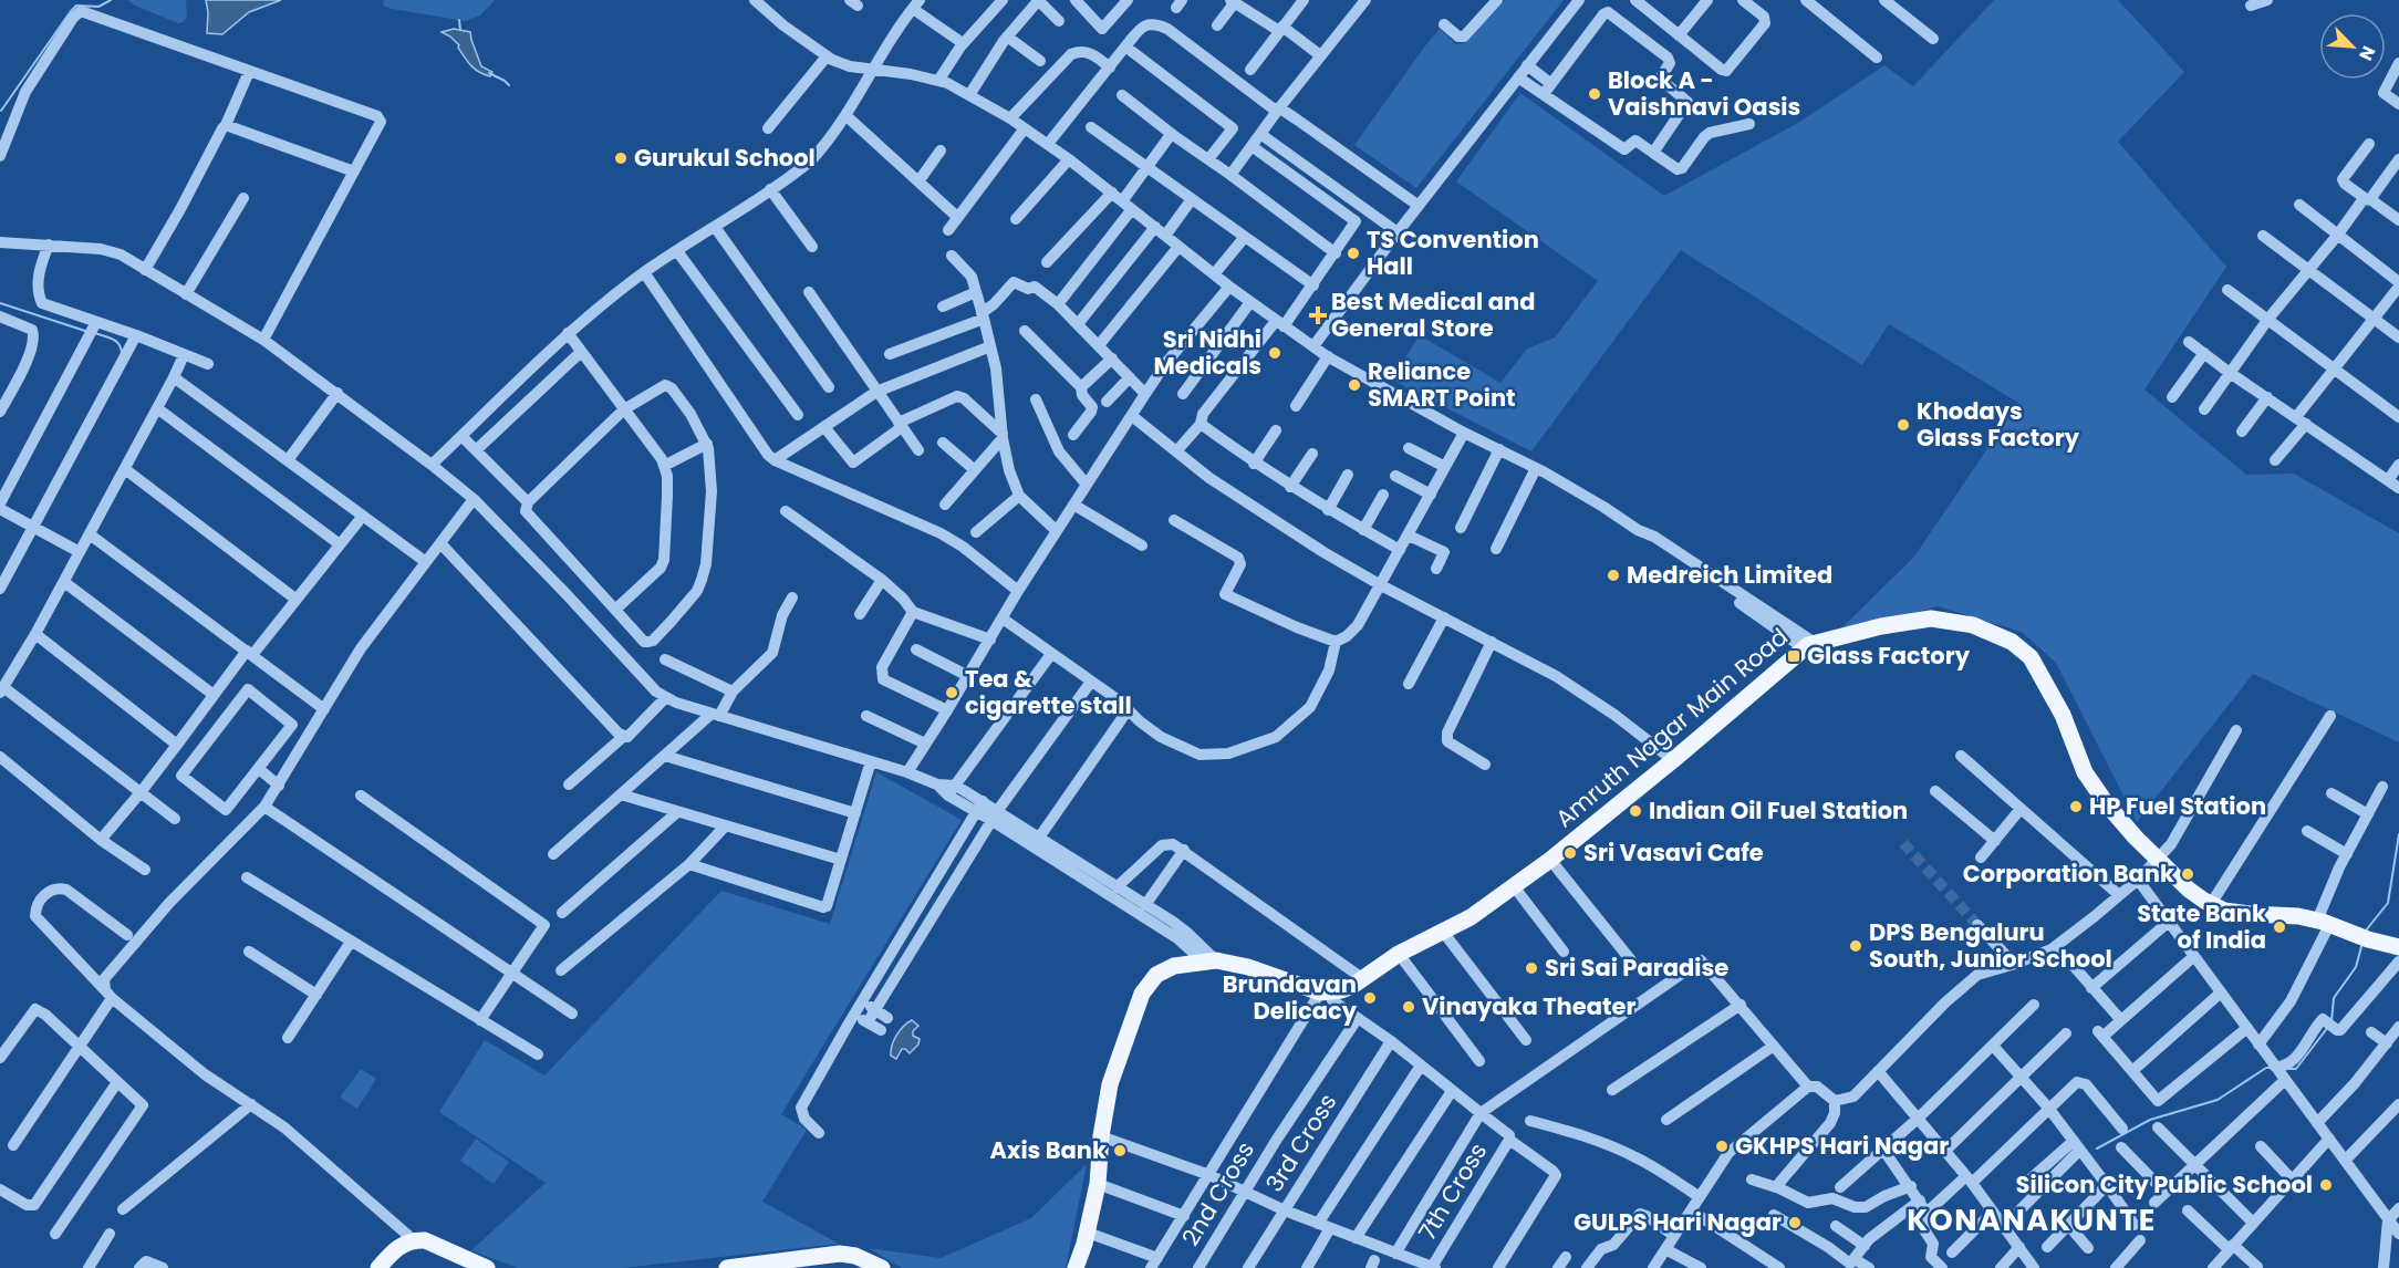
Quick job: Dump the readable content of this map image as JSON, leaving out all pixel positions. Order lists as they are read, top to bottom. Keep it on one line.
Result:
{"streets":{"main road":["Amruth Nagar Main Road"],"street":["3rd Cross","7th Cross","2nd Cross"]},"crossings":[["Amruth Nagar Main Road","7th Cross"],["3rd Cross","7th Cross"],["7th Cross","2nd Cross"]],"districts":["KONANAKUNTE"],"places":{"other":["Block A - Vaishnavi Oasis","Gurukul School","TS Convention Hall","Sri Nidhi Medicals","Reliance SMART Point","Khodays Glass Factory","Medreich Limited","Tea & cigarette stall","HP Fuel Station","Indian Oil Fuel Station","Sri Vasavi Cafe","Corporation Bank","State Bank of India","DPS Bengaluru South, Junior School","Sri Sai Paradise","Brundavan Delicacy","Vinayaka Theater","GKHPS Hari Nagar","Axis Bank","Silicon City Public School","GULPS Hari Nagar"],"health":["Best Medical and General Store"],"transit":["Glass Factory"]},"north":"bottom right"}
